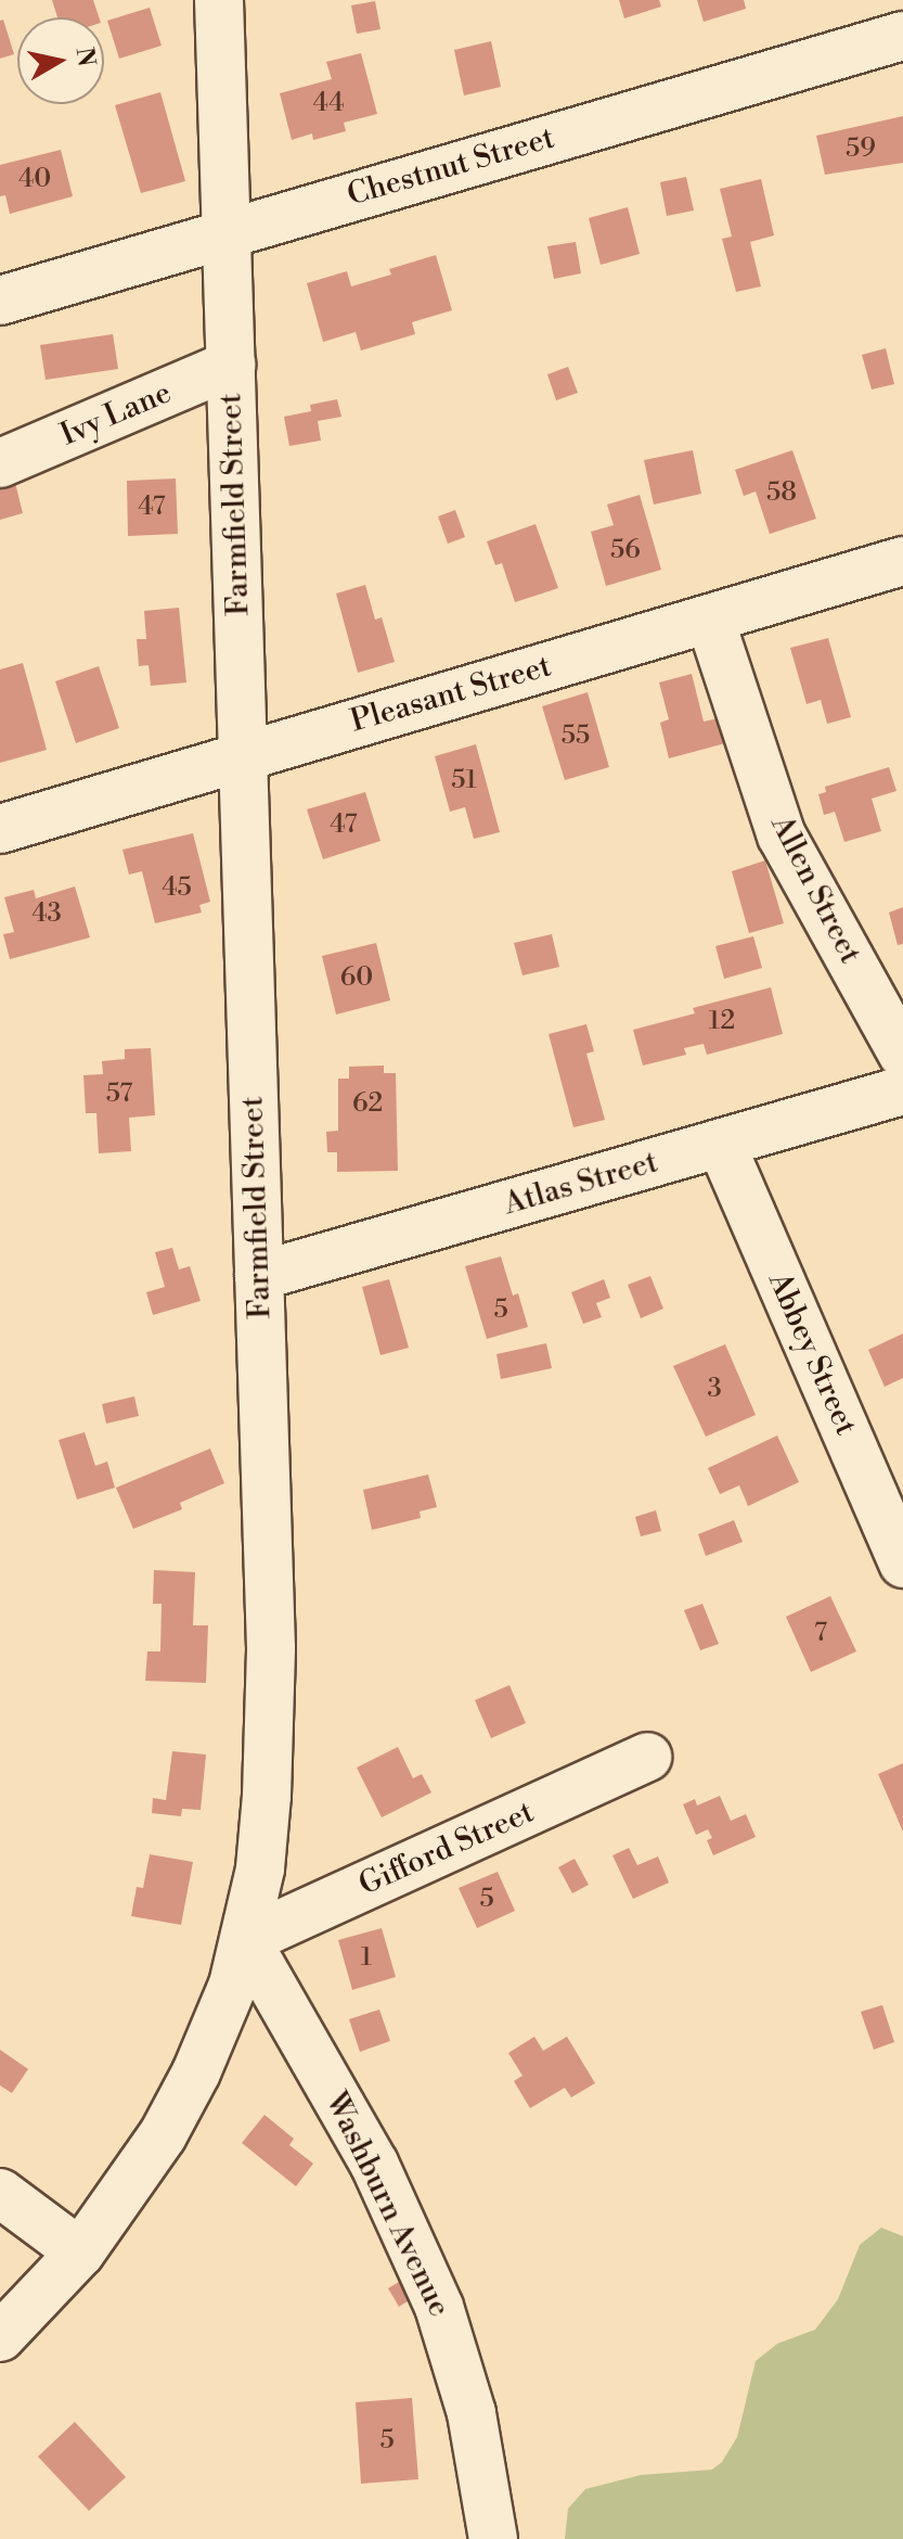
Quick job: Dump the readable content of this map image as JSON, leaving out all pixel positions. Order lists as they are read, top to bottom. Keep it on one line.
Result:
{"streets":{"street":["Chestnut Street","Ivy Lane","Farmfield Street","Pleasant Street","Allen Street","Atlas Street","Abbey Street","Gifford Street","Washburn Avenue"]},"crossings":[["Chestnut Street","Farmfield Street"],["Ivy Lane","Farmfield Street"],["Farmfield Street","Pleasant Street"],["Farmfield Street","Atlas Street"],["Farmfield Street","Gifford Street"],["Farmfield Street","Washburn Avenue"],["Pleasant Street","Allen Street"],["Atlas Street","Abbey Street"],["Gifford Street","Washburn Avenue"]],"house_numbers":["44","59","40","58","47","56","55","51","47","45","43","60","12","57","62","5","3","7","5","1","5"],"north":"right"}
